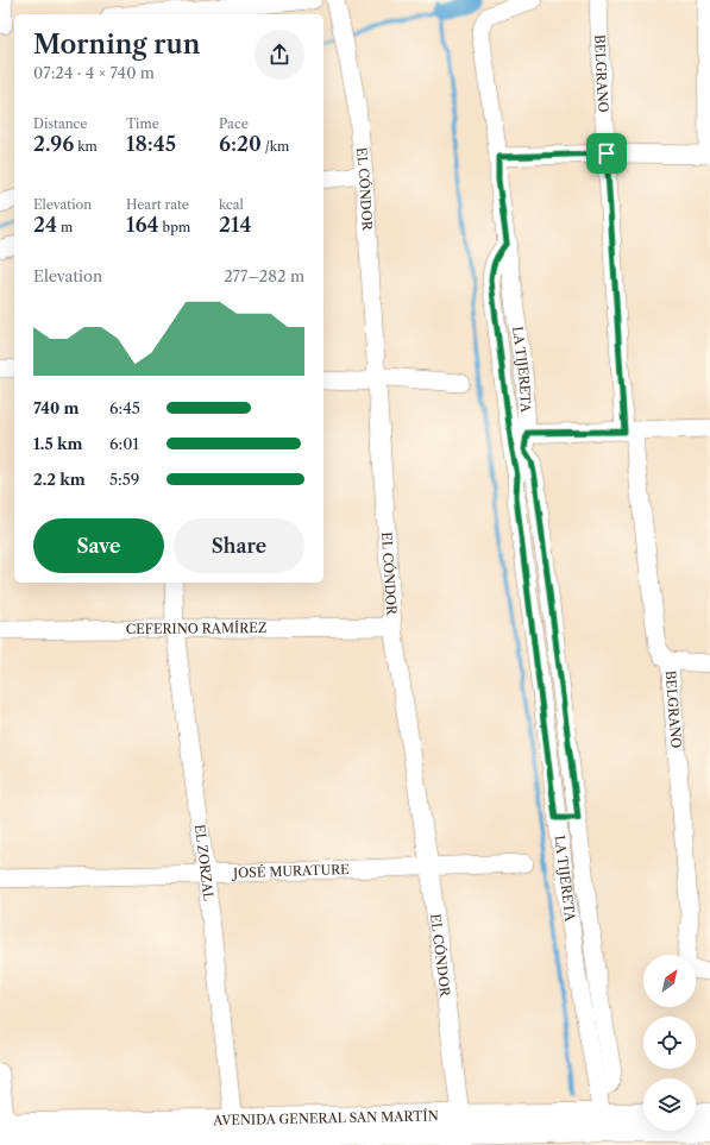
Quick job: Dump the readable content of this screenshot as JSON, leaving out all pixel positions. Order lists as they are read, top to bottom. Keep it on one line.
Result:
{"streets":{"main road":["AVENIDA GENERAL SAN MARTÍN"],"street":["BELGRANO","EL CÓNDOR","LA TIJERETA","CEFERINO RAMÍREZ","EL ZORZAL","JOSÉ MURATURE"]},"crossings":[["EL CÓNDOR","CEFERINO RAMÍREZ"],["EL CÓNDOR","JOSÉ MURATURE"],["EL CÓNDOR","AVENIDA GENERAL SAN MARTÍN"],["LA TIJERETA","AVENIDA GENERAL SAN MARTÍN"],["CEFERINO RAMÍREZ","EL ZORZAL"],["EL ZORZAL","JOSÉ MURATURE"],["EL ZORZAL","AVENIDA GENERAL SAN MARTÍN"]],"north":"top right","page":{"heading":["Morning run","07:24 · 4 × 740 m"],"stats":[["Distance","2.96 km"],["Time","18:45"],["Pace","6:20 /km"],["Elevation","24 m"],["Heart rate","164 bpm"],["kcal","214"]],"chart":["Elevation","277–282 m"],"list":[{"name":"740 m","note":"6:45"},{"name":"1.5 km","note":"6:01"},{"name":"2.2 km","note":"5:59"}],"buttons":["Save","Share"]}}
